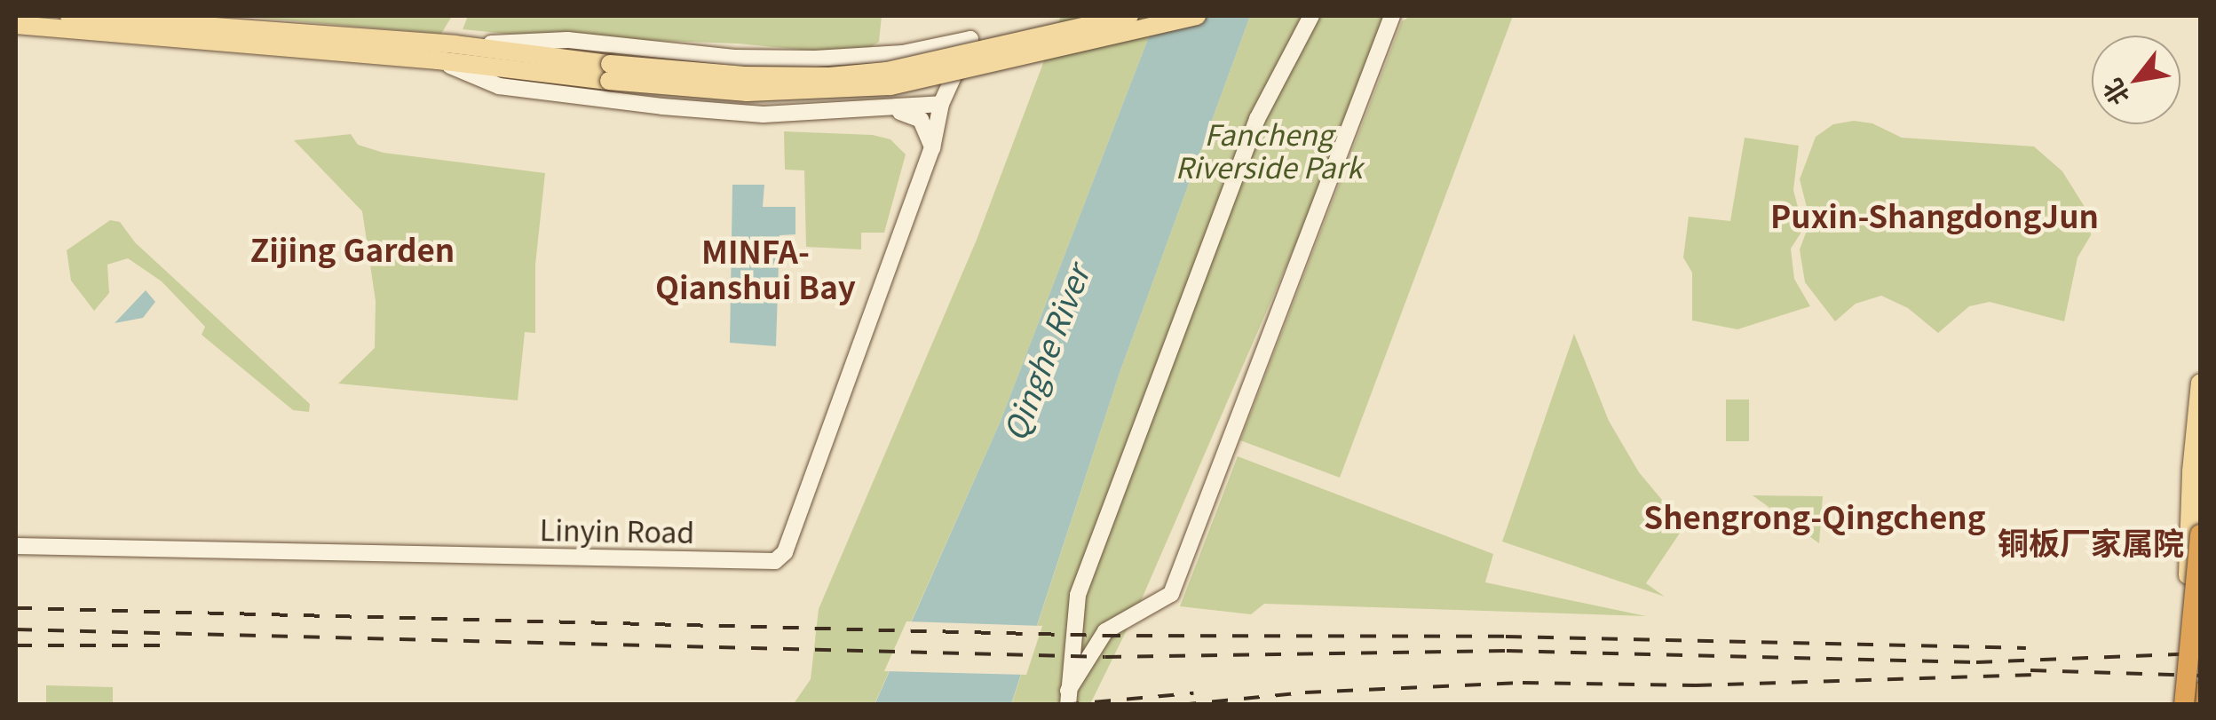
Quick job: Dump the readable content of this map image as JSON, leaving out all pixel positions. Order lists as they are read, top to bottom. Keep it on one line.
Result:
{"streets":{"street":["Linyin Road"]},"districts":["Puxin-ShangdongJun","Zijing Garden","MINFA- Qianshui Bay","Shengrong-Qingcheng","铜板厂家属院"],"water":["Qinghe River"],"parks":["Fancheng Riverside Park"],"north":"bottom left"}
